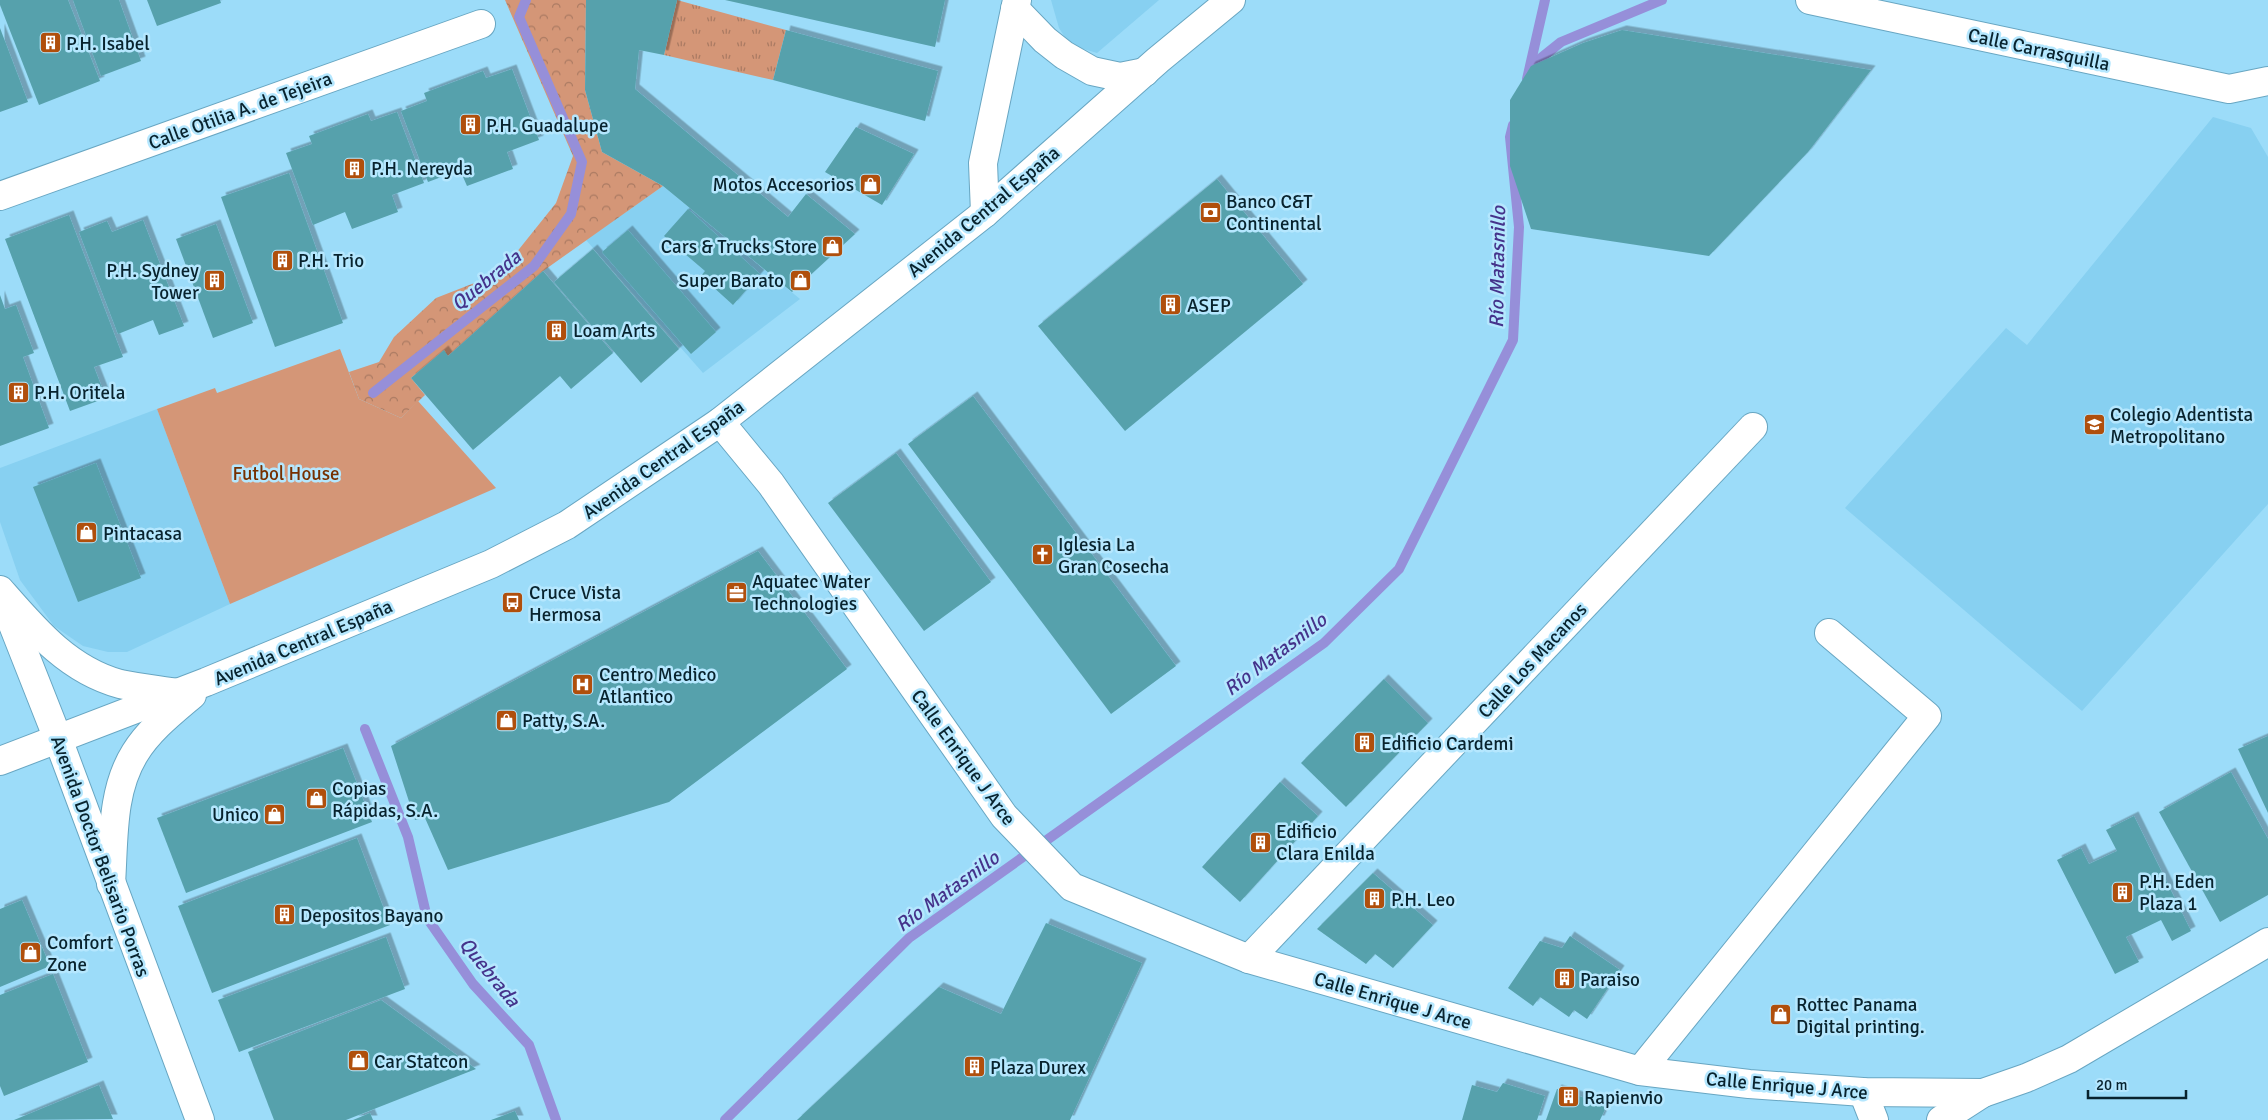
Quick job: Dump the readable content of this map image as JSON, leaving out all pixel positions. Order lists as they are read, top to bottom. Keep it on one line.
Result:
{"streets":{"street":["Calle Carrasquilla","Calle Otilia A. de Tejeira","Avenida Central España","Calle Los Macanos","Calle Enrique J Arce","Avenida Doctor Belisario Porras"]},"crossings":[["Avenida Central España","Calle Enrique J Arce"],["Avenida Central España","Avenida Doctor Belisario Porras"],["Calle Los Macanos","Calle Enrique J Arce"]],"water":["Río Matasnillo","Quebrada"],"parks":["Futbol House"],"places":{"building":["P.H. Isabel","P.H. Guadalupe","P.H. Nereyda","P.H. Trio","P.H. Sydney Tower","ASEP","Loam Arts","P.H. Oritela","Edificio Cardemi","Edificio Clara Enilda","P.H. Eden Plaza 1","P.H. Leo","Depositos Bayano","Paraiso","Plaza Durex","Rapienvio"],"shop":["Motos Accesorios","Cars & Trucks Store","Super Barato","Pintacasa","Patty, S.A.","Copias Rápidas, S.A.","Unico","Comfort Zone","Rottec Panama Digital printing.","Car Statcon"],"bank":["Banco C&T Continental"],"school or university":["Colegio Adentista Metropolitano"],"church":["Iglesia La Gran Cosecha"],"office":["Aquatec Water Technologies"],"bus stop":["Cruce Vista Hermosa"],"hospital":["Centro Medico Atlantico"]},"scale_bar":"20 m"}
